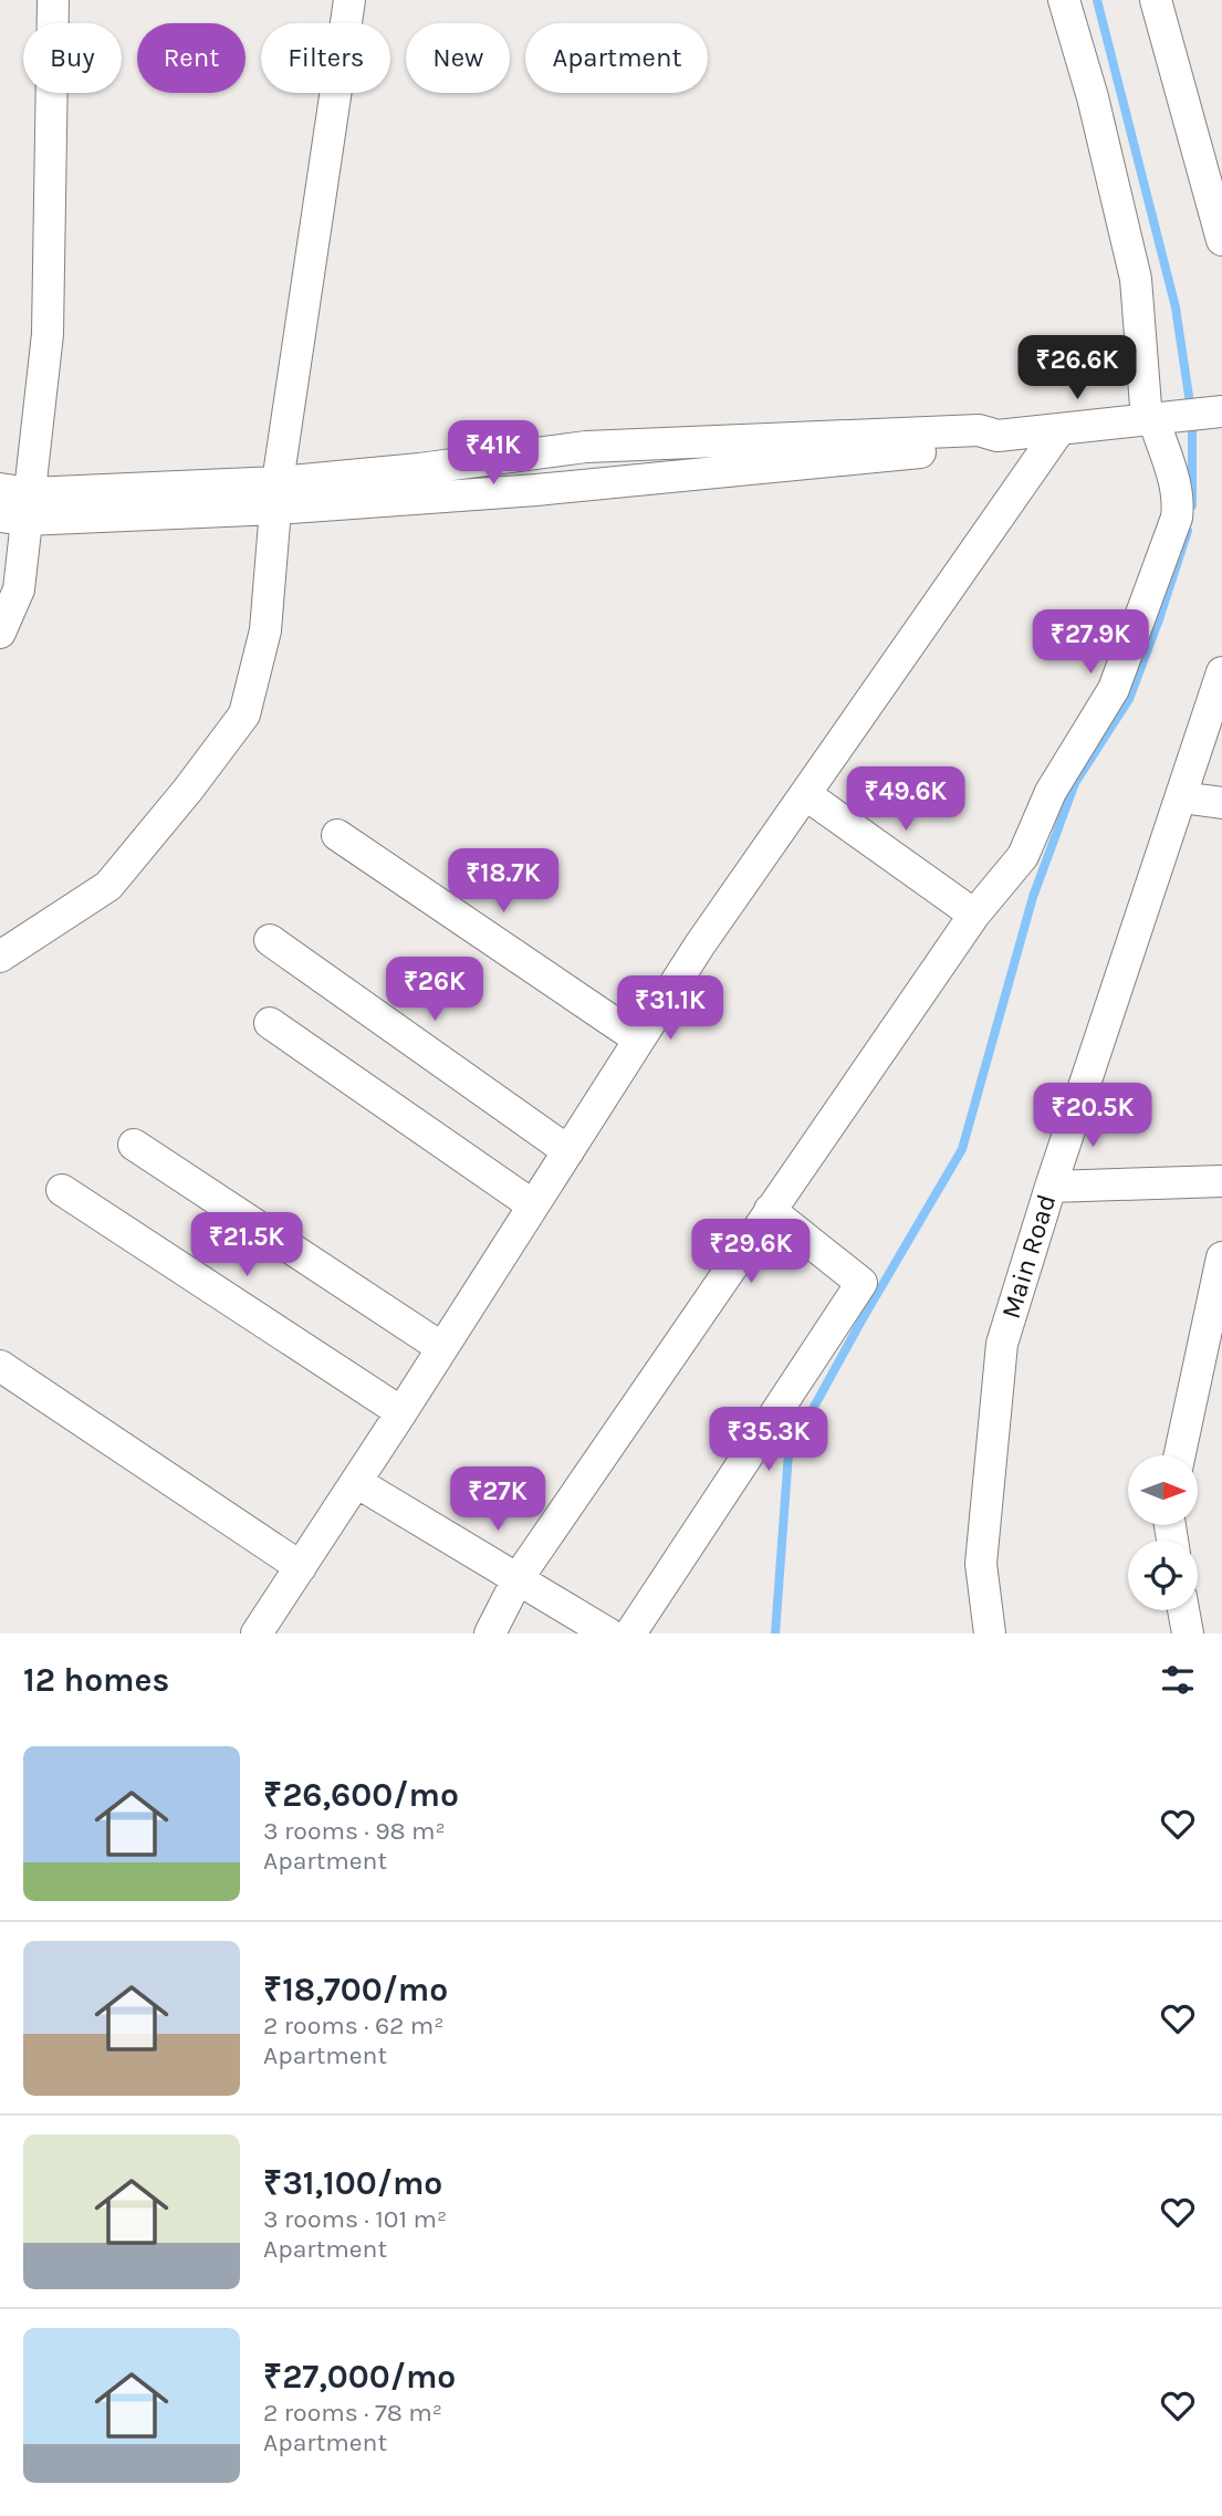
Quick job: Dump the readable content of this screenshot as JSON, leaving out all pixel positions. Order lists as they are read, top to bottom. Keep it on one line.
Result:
{"streets":{"street":["Main Road"]},"north":"right","page":{"chip":["Buy","Rent","Filters","New","Apartment"],"price":["₹26.6K","₹41K","₹27.9K","₹49.6K","₹18.7K","₹26K","₹31.1K","₹20.5K","₹21.5K","₹29.6K","₹35.3K","₹27K"],"heading":"12 homes","list":[{"name":"₹26,600/mo","note":"3 rooms · 98 m² · Apartment"},{"name":"₹18,700/mo","note":"2 rooms · 62 m² · Apartment"},{"name":"₹31,100/mo","note":"3 rooms · 101 m² · Apartment"},{"name":"₹27,000/mo","note":"2 rooms · 78 m² · Apartment"}]}}
